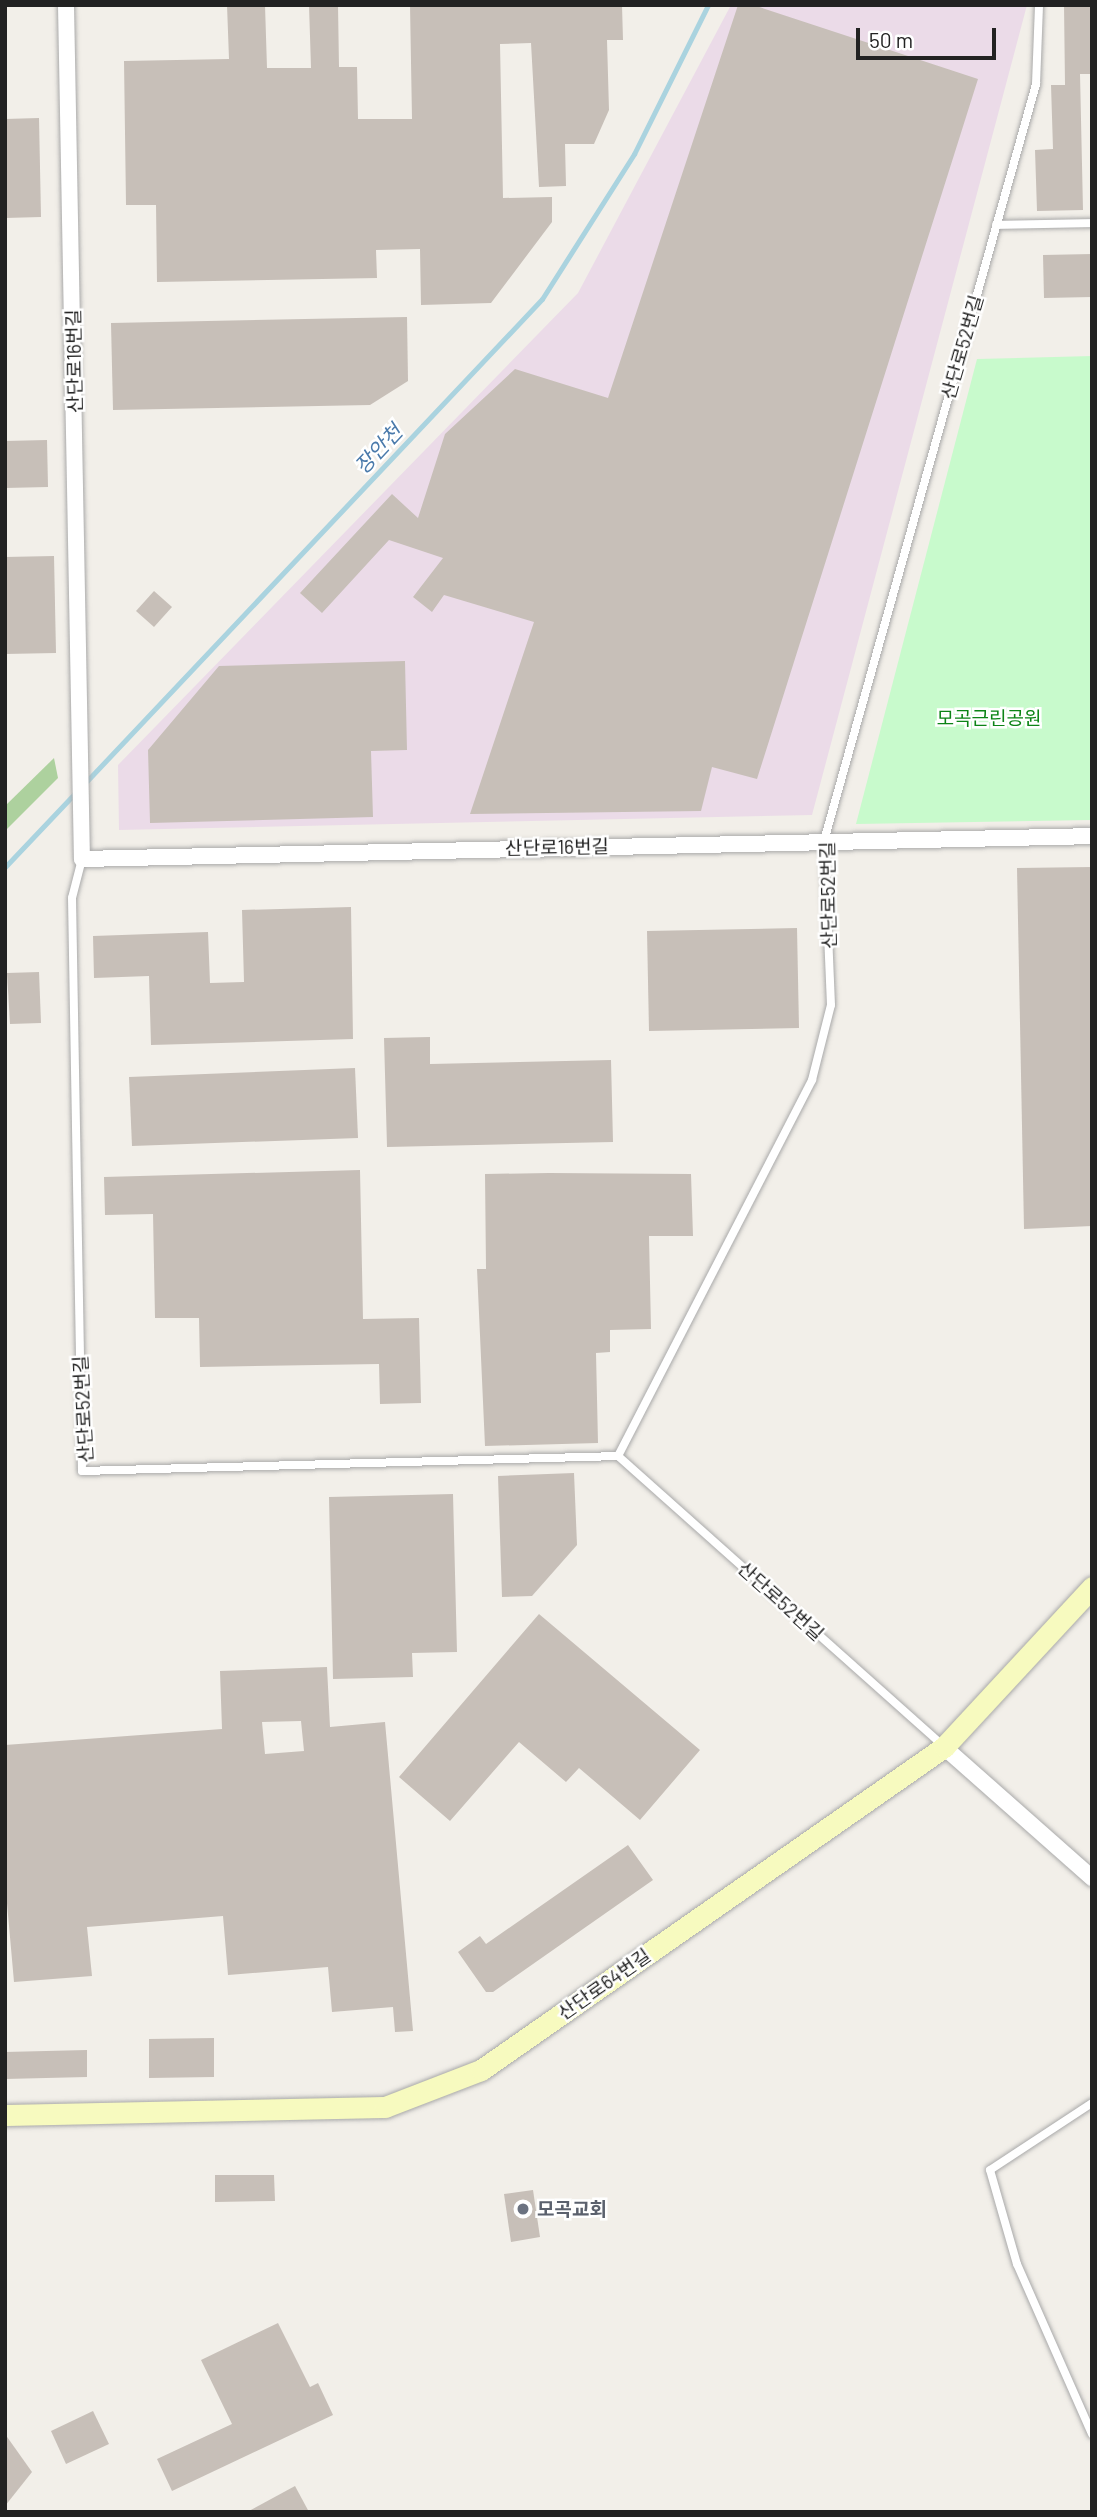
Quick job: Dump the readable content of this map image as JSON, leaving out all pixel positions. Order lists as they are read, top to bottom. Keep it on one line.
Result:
{"streets":{"street":["산단로16번길","산단로64번길"],"lane":["산단로52번길"]},"crossings":[["산단로52번길","산단로16번길"],["산단로52번길","산단로64번길"]],"water":["장안천"],"parks":["모곡근린공원"],"places":["모곡교회"],"scale_bar":"50 m"}
